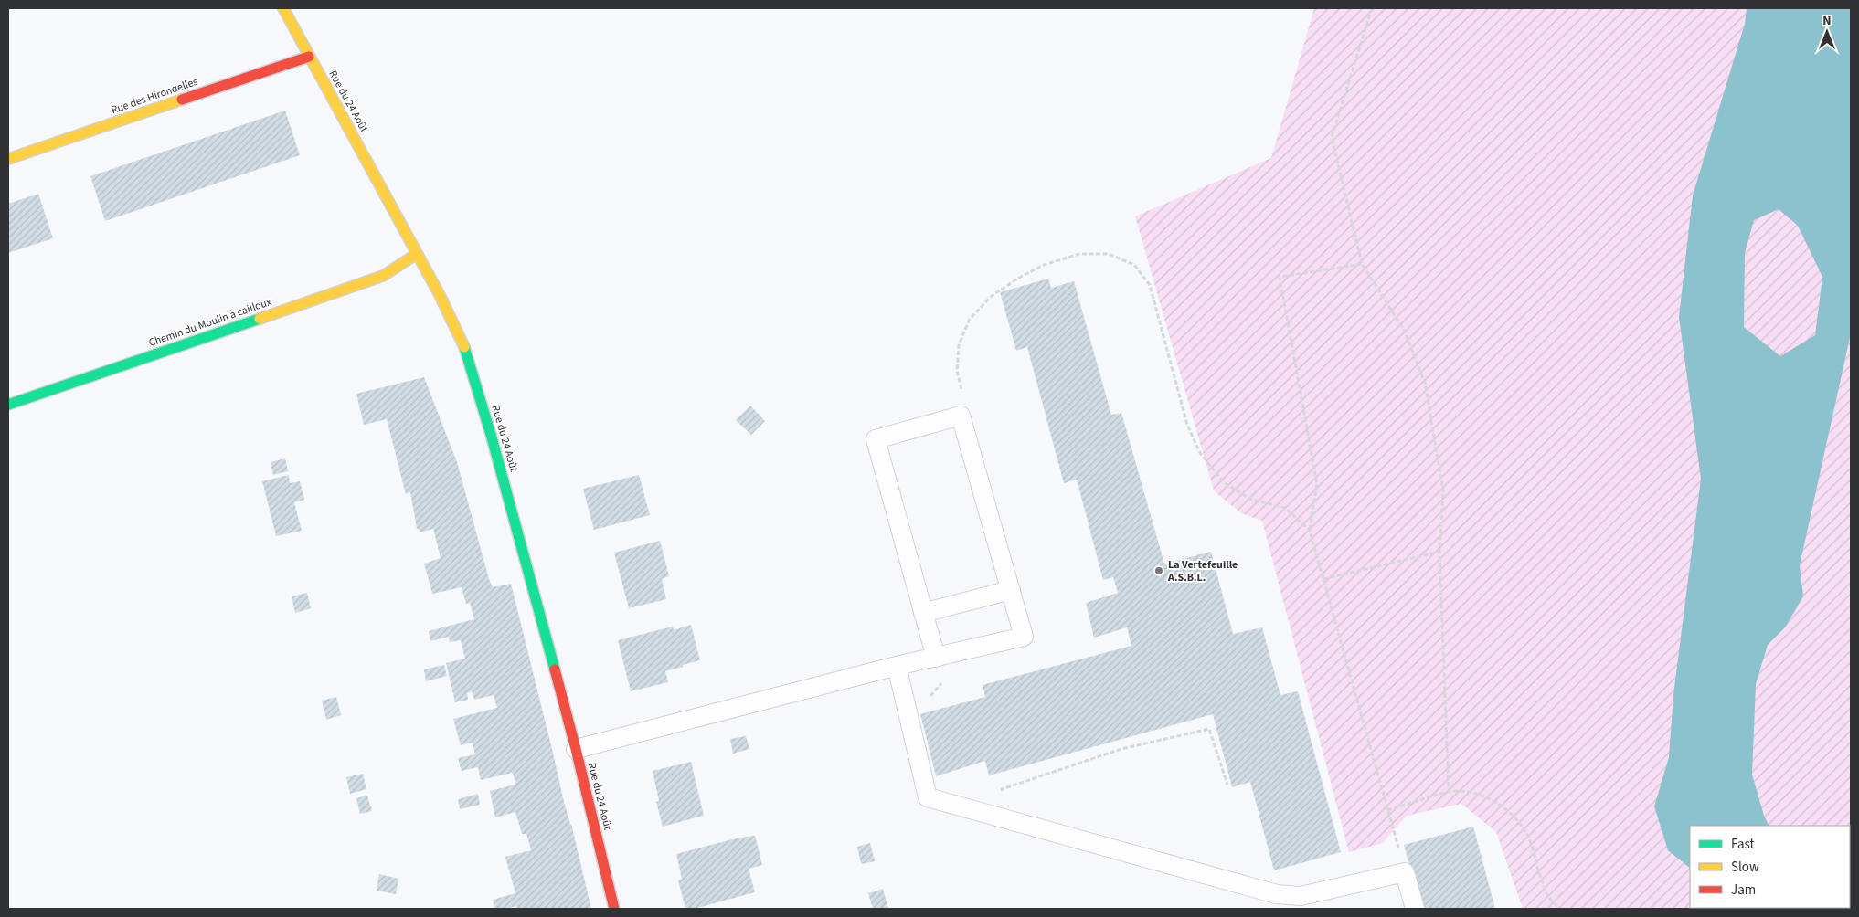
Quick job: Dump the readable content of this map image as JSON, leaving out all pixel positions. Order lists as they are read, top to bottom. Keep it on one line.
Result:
{"streets":{"street":["Rue des Hirondelles","Rue du 24 Août","Chemin du Moulin à cailloux"]},"crossings":[["Rue des Hirondelles","Rue du 24 Août"],["Rue du 24 Août","Chemin du Moulin à cailloux"]],"places":["La Vertefeuille A.S.B.L."],"legend":["Fast","Slow","Jam"],"north":"top"}
